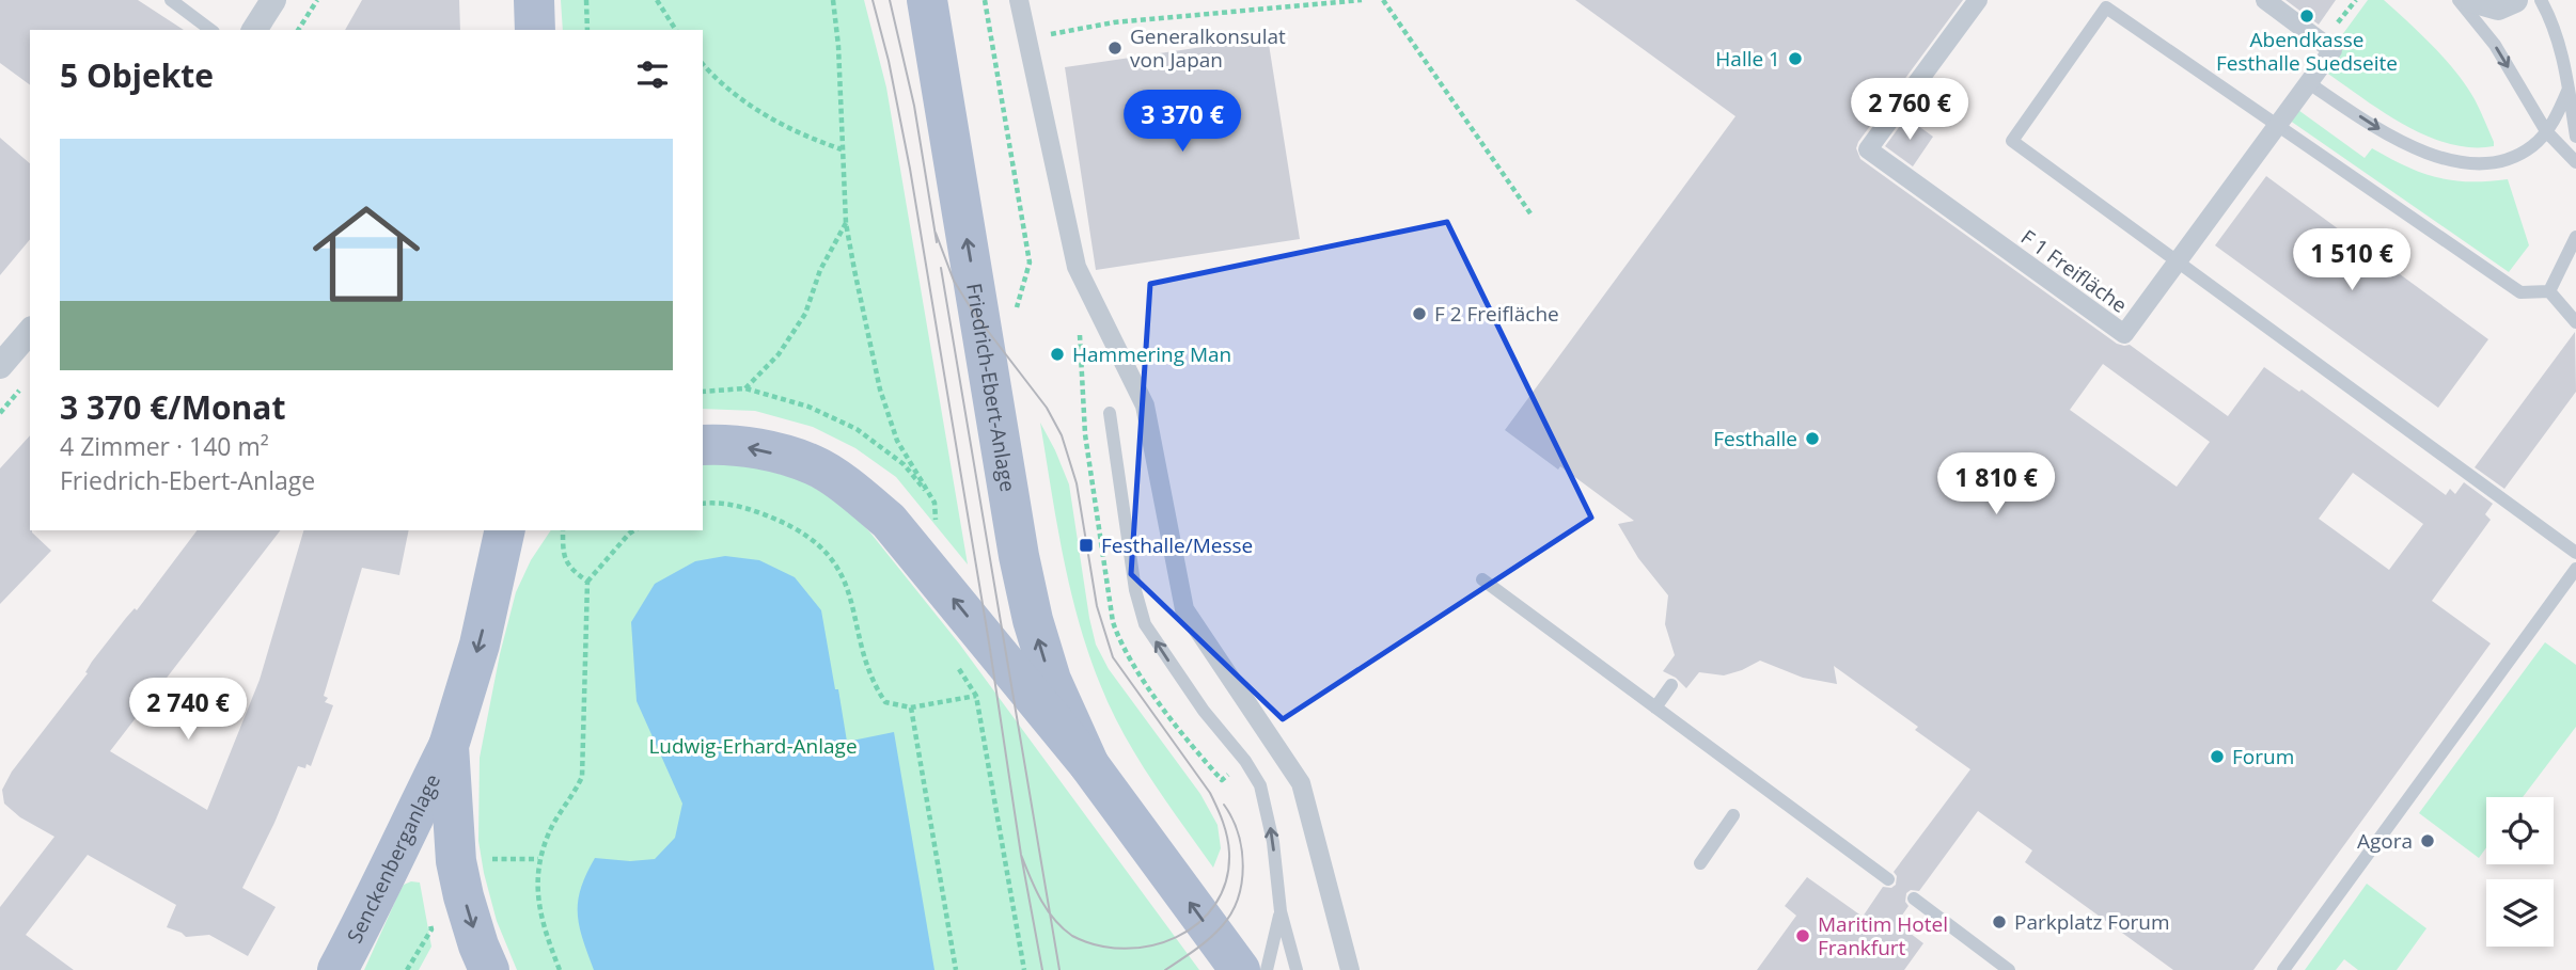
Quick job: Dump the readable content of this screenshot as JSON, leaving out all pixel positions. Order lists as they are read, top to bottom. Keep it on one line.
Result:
{"streets":{"main road":["Friedrich-Ebert-Anlage","Senckenberganlage"],"street":["F 1 Freifläche"]},"one_way":["Friedrich-Ebert-Anlage"],"parks":["Ludwig-Erhard-Anlage"],"places":{"other":["Abendkasse Festhalle Suedseite","Generalkonsulat von Japan","Halle 1","F 2 Freifläche","Hammering Man","Festhalle","Forum","Agora","Parkplatz Forum","Maritim Hotel Frankfurt"],"transit":["Festhalle/Messe"]},"page":{"heading":"5 Objekte","price":["2 760 €","3 370 €","1 510 €","1 810 €","2 740 €"],"list":[{"name":"3 370 €/Monat","note":"4 Zimmer · 140 m² · Friedrich-Ebert-Anlage"}]}}
